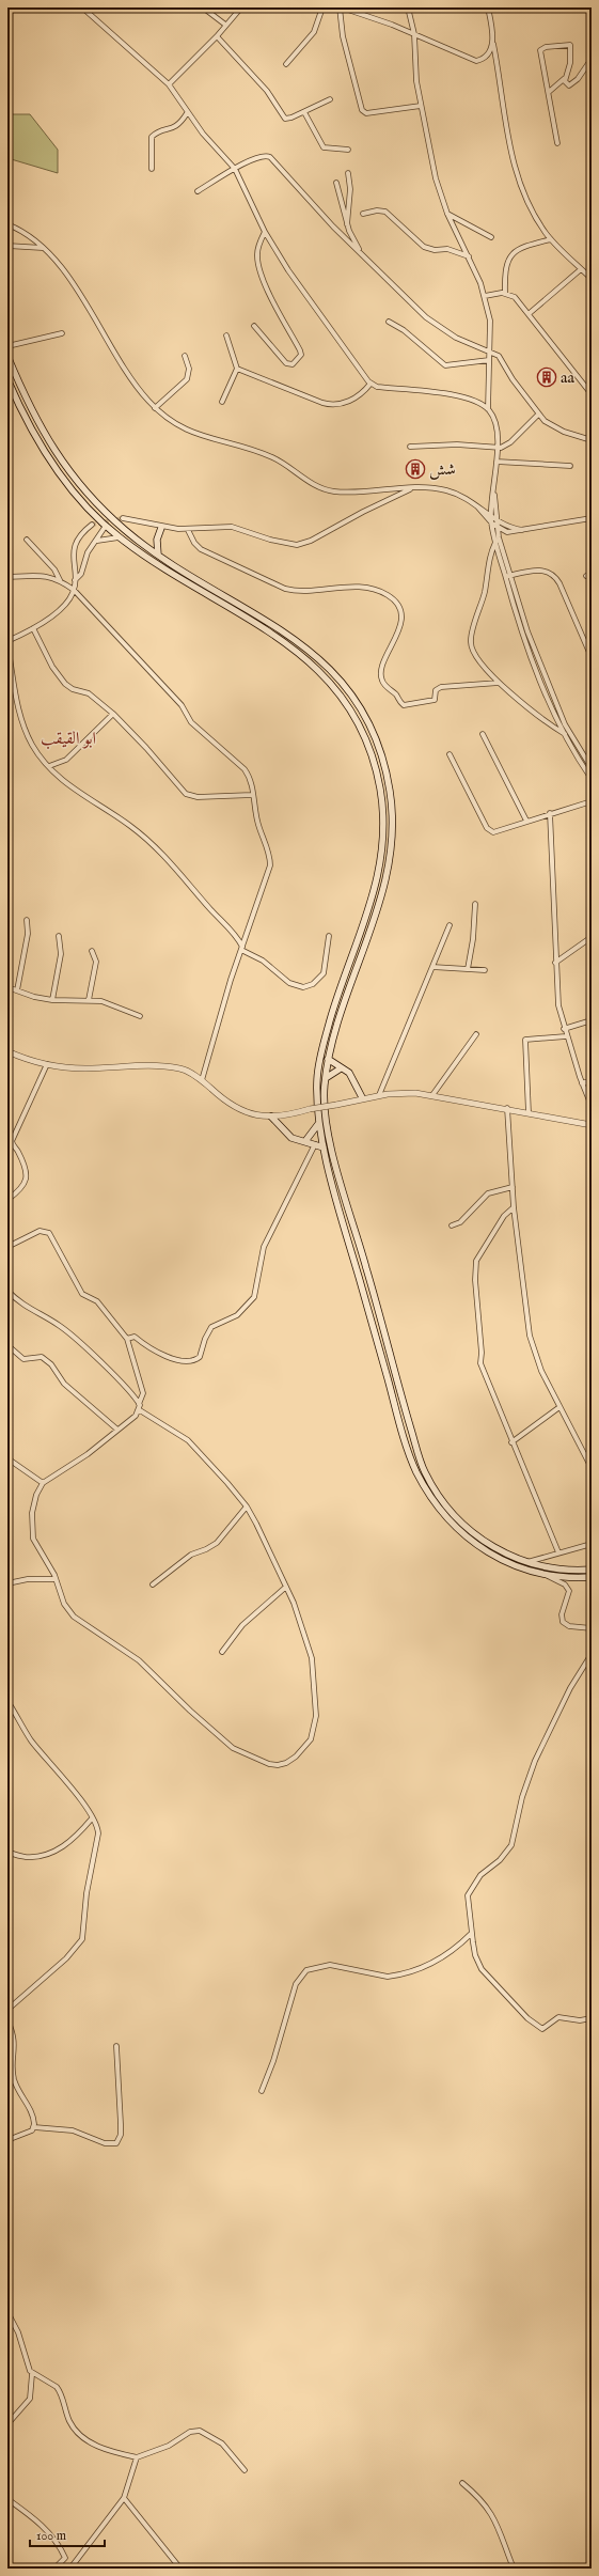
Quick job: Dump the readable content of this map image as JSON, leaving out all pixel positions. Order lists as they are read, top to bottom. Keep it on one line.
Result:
{"districts":["ابو القيقب"],"places":{"building":["aa","شش"]},"scale_bar":"100 m"}
